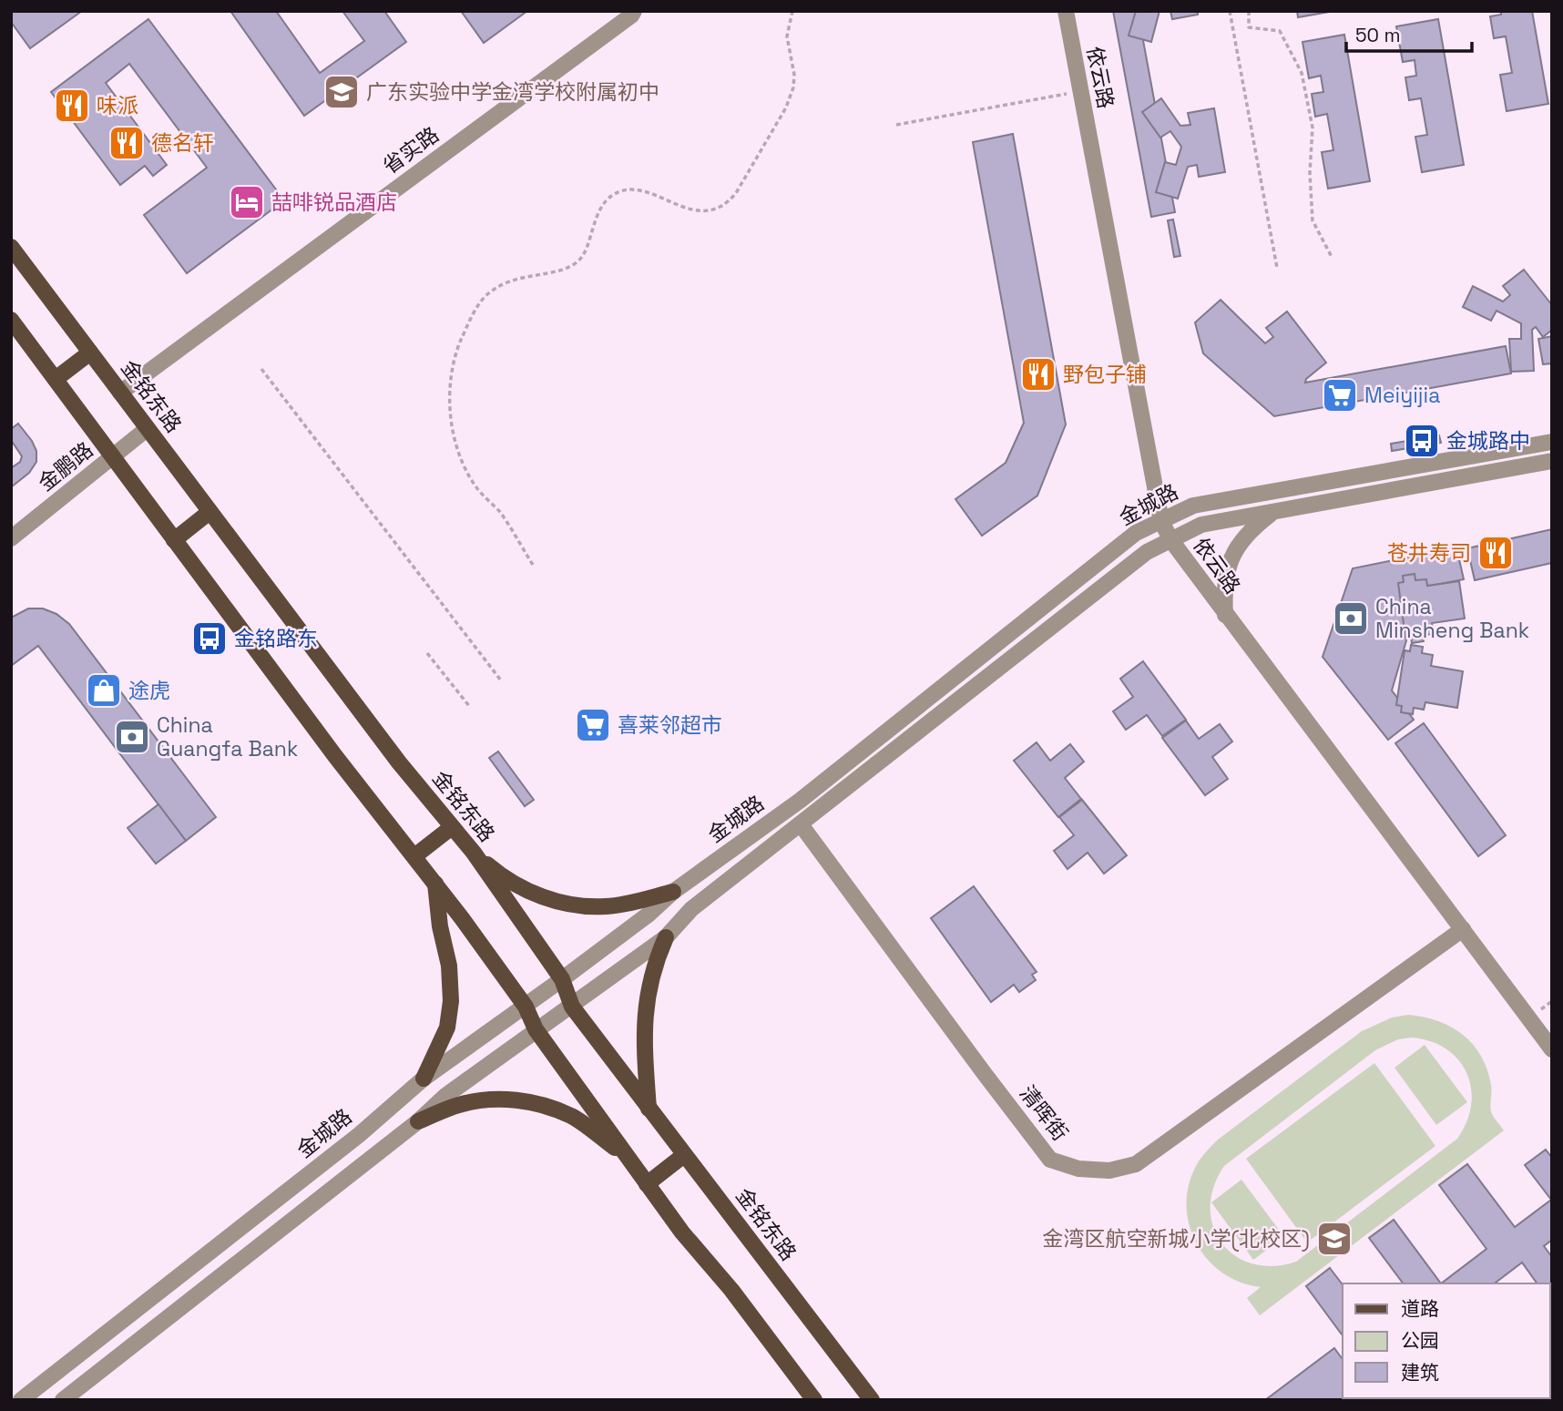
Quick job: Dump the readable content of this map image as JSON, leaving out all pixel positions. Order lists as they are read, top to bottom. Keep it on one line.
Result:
{"streets":{"main road":["金铭东路"],"street":["依云路","省实路","金鹏路","金城路","清晖街"]},"crossings":[["依云路","金城路"],["依云路","清晖街"],["省实路","金铭东路"],["金铭东路","金鹏路"],["金铭东路","金城路"],["金城路","清晖街"]],"places":{"school or university":["广东实验中学金湾学校附属初中","金湾区航空新城小学(北校区)"],"restaurant":["味派","德名轩","野包子铺","苍井寿司"],"hotel":["喆啡锐品酒店"],"supermarket":["Meiyijia","喜莱邻超市"],"bus stop":["金城路中","金铭路东"],"bank":["China Minsheng Bank","China Guangfa Bank"],"shop":["途虎"]},"legend":["道路","公园","建筑"],"scale_bar":"50 m"}
